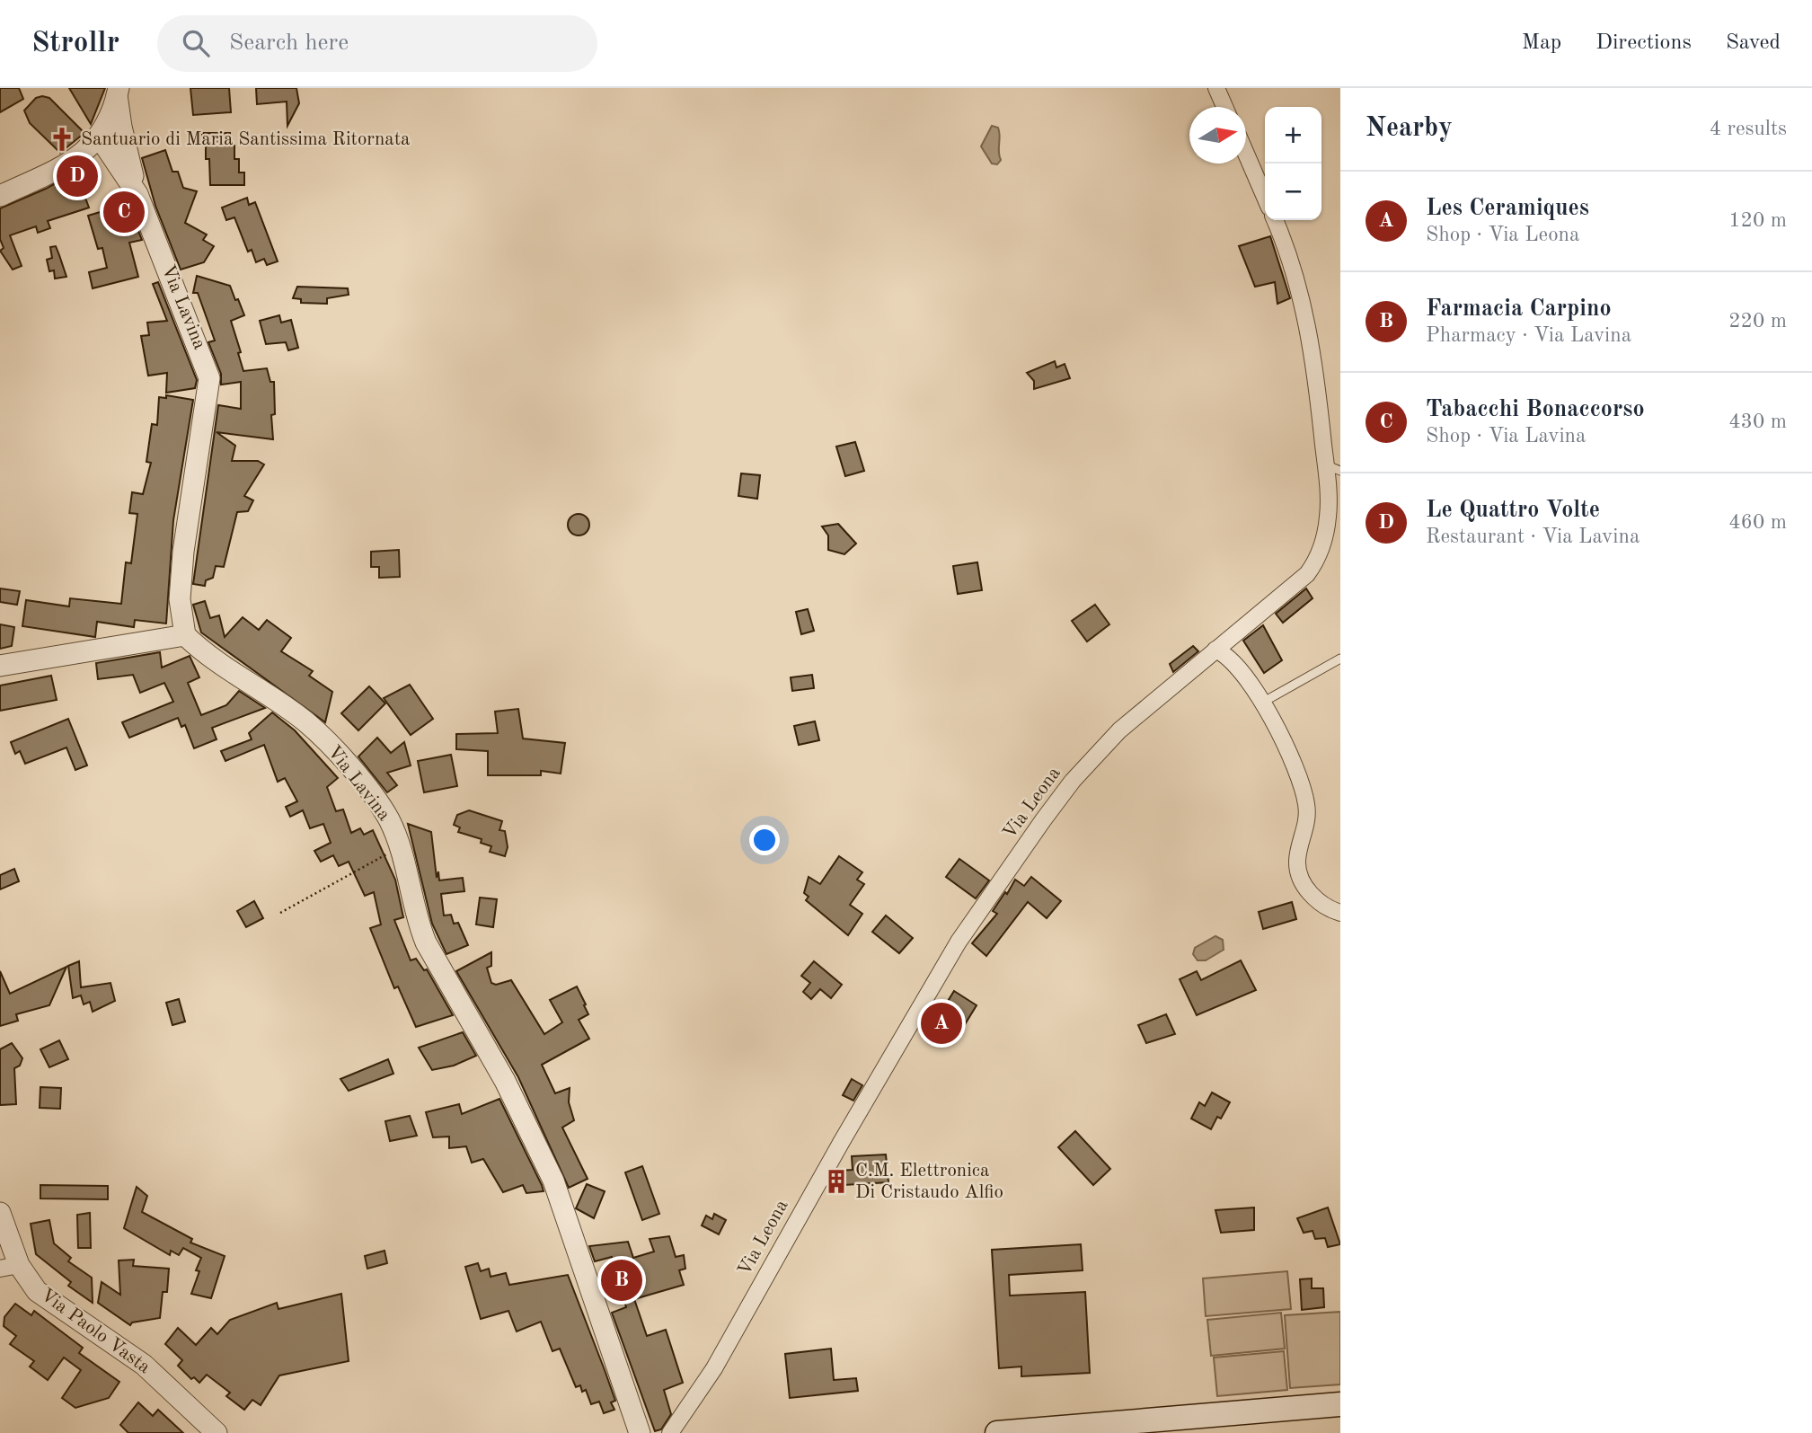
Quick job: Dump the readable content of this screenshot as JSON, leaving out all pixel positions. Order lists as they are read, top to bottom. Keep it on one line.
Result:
{"streets":{"street":["Via Lavina","Via Leona","Via Paolo Vasta"]},"places":{"church":["Santuario di Maria Santissima Ritornata"],"building":["C.M. Elettronica Di Cristaudo Alfio"]},"north":"right","page":{"header":"Strollr","search":"Search here","nav":["Map","Directions","Saved"],"heading":["Nearby","4 results"],"map_buttons":["+","−"],"pins":["D","C","A","B"],"list":[{"mark":"A","name":"Les Ceramiques","note":"Shop · Via Leona","value":"120 m"},{"mark":"B","name":"Farmacia Carpino","note":"Pharmacy · Via Lavina","value":"220 m"},{"mark":"C","name":"Tabacchi Bonaccorso","note":"Shop · Via Lavina","value":"430 m"},{"mark":"D","name":"Le Quattro Volte","note":"Restaurant · Via Lavina","value":"460 m"}]}}
